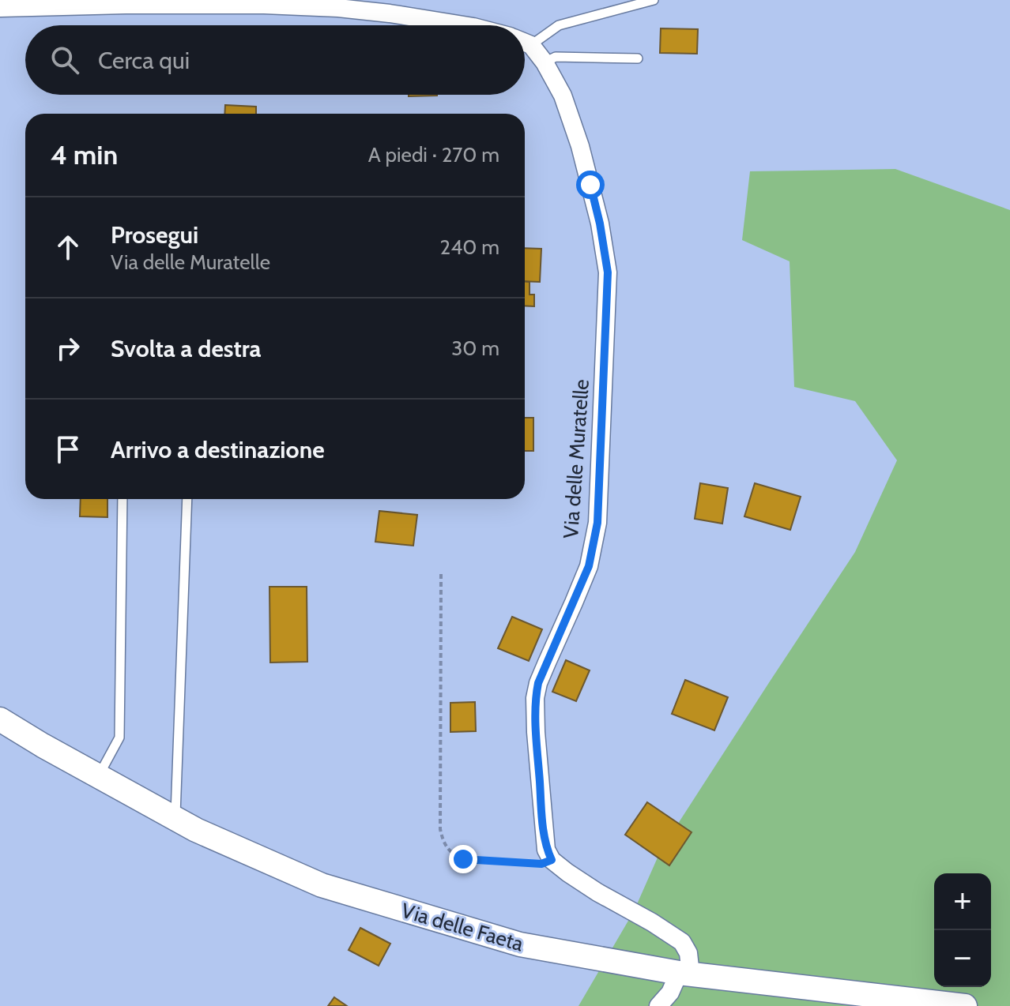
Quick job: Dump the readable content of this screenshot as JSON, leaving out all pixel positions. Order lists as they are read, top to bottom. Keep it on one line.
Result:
{"streets":{"street":["Via delle Muratelle","Via delle Faeta"]},"page":{"search":"Cerca qui","heading":["4 min","A piedi · 270 m"],"list":[["Prosegui","Via delle Muratelle","240 m"],["Svolta a destra","30 m"],"Arrivo a destinazione"],"map_buttons":["+","−"]}}
